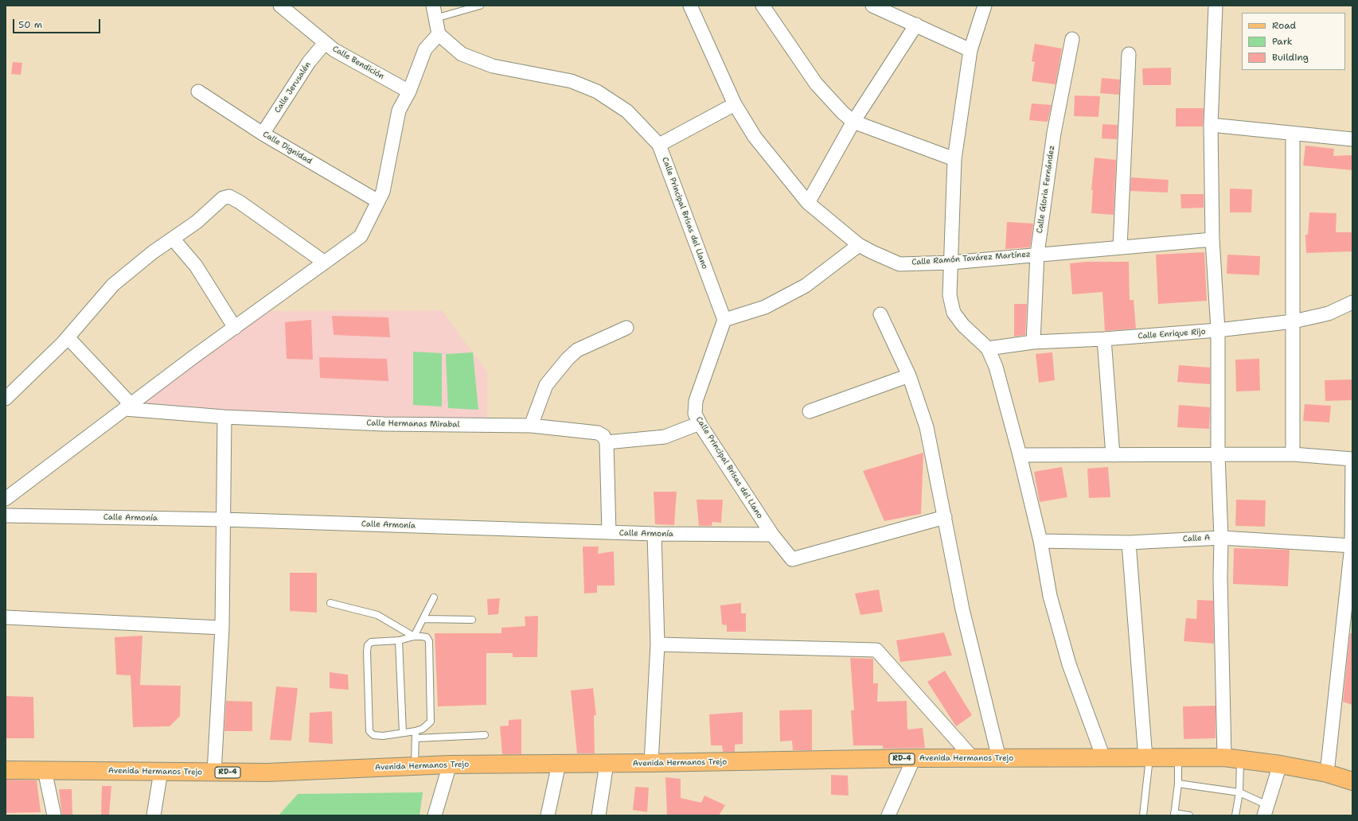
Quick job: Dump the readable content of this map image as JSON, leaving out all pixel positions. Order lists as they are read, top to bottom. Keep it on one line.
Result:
{"streets":{"main road":["Avenida Hermanos Trejo","RD-4"],"street":["Calle Bendición","Calle Jerusalén","Calle Dignidad","Calle Gloria Fernández","Calle Principal Brisas del Llano","Calle Ramón Tavárez Martínez","Calle Enrique Rijo","Calle Hermanas Mirabal","Calle Armonía","Calle A"]},"crossings":[["Calle Bendición","Calle Jerusalén"],["Calle Jerusalén","Calle Dignidad"],["Calle Gloria Fernández","Calle Ramón Tavárez Martínez"],["Calle Gloria Fernández","Calle Enrique Rijo"],["Calle Principal Brisas del Llano","Calle Armonía"]],"legend":["Road","Park","Building"],"scale_bar":"50 m"}
